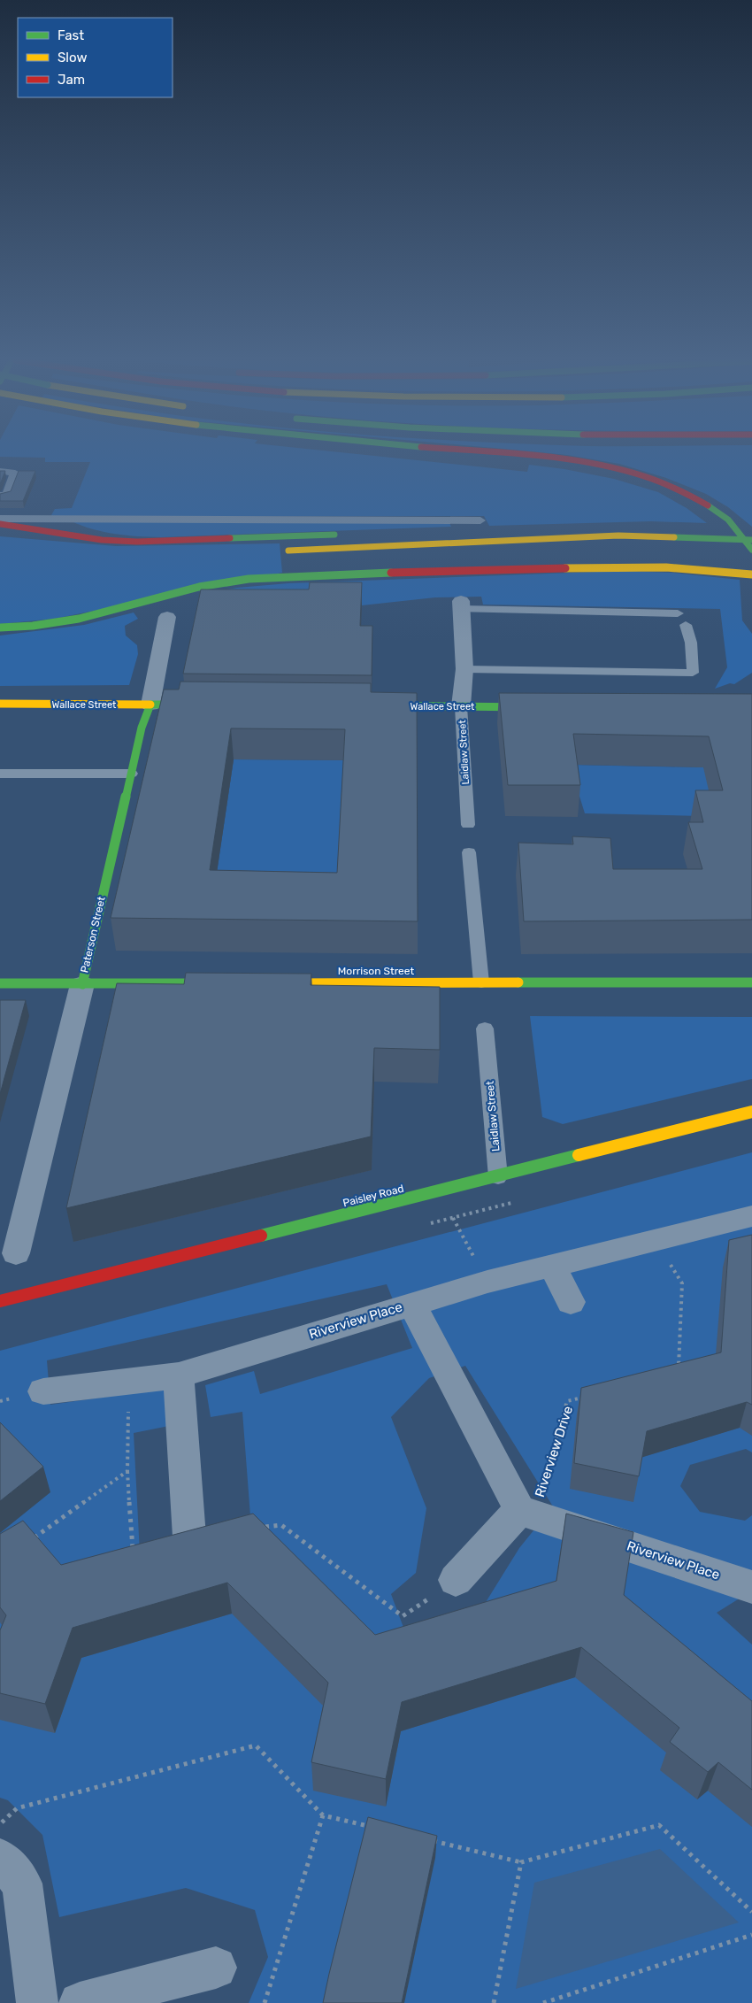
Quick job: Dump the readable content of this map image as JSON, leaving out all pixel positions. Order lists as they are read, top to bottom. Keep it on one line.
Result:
{"streets":{"main road":["Wallace Street","Paterson Street","Morrison Street","Paisley Road"],"street":["Laidlaw Street","Riverview Place"],"path":["Riverview Drive"]},"crossings":[["Wallace Street","Laidlaw Street"],["Wallace Street","Paterson Street"],["Laidlaw Street","Paisley Road"],["Riverview Place","Riverview Drive"]],"legend":["Fast","Slow","Jam"]}
